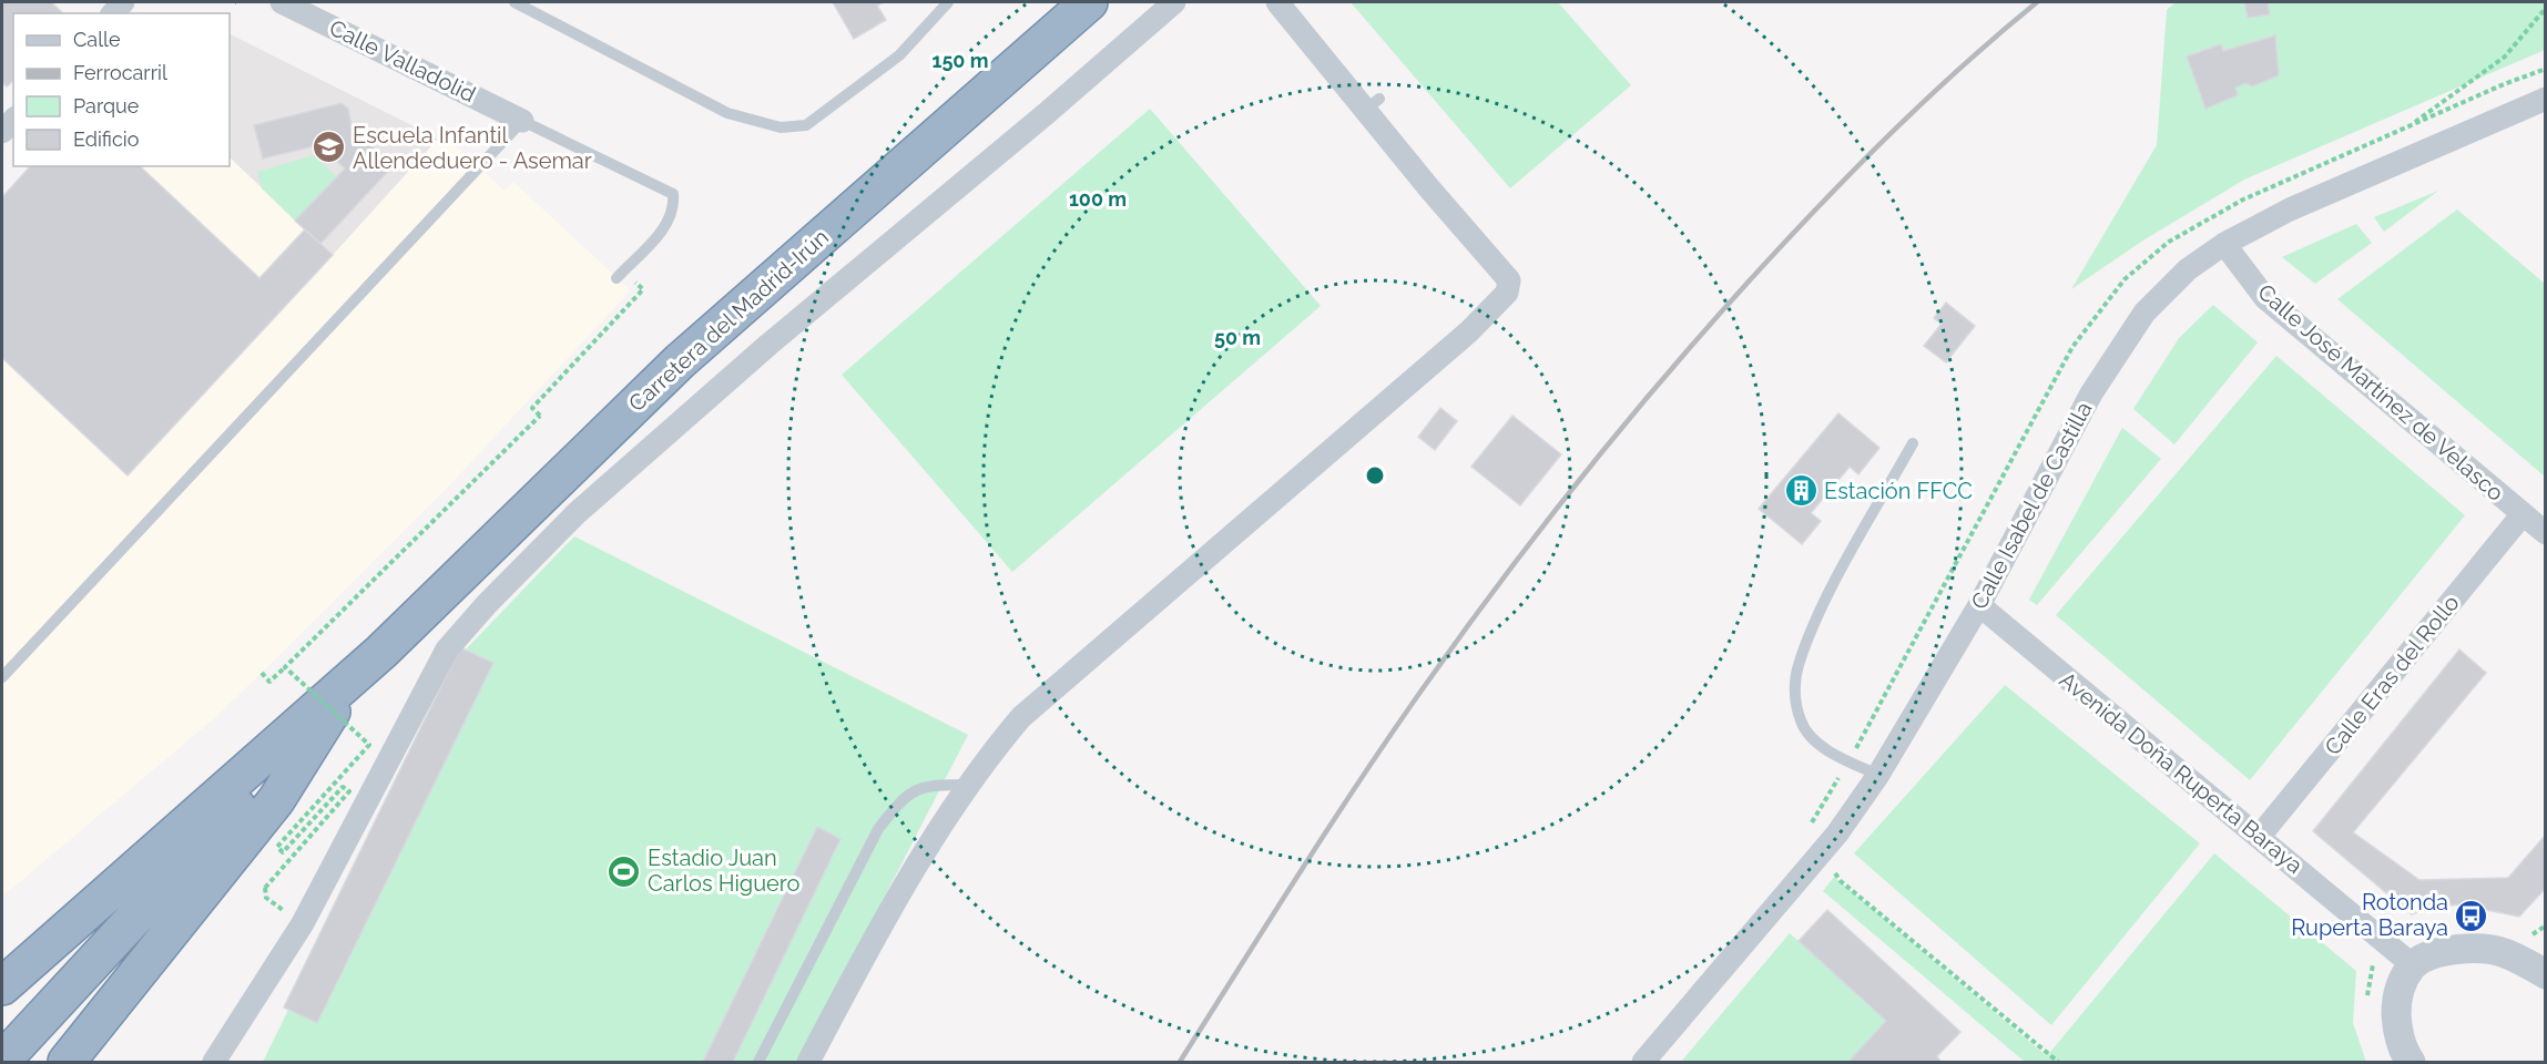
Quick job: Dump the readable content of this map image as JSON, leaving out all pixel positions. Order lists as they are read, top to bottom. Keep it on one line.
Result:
{"streets":{"highway":["Carretera del Madrid-Irún"],"street":["Calle Valladolid","Calle José Martínez de Velasco","Calle Isabel de Castilla","Calle Eras del Rollo","Avenida Doña Ruperta Baraya"]},"crossings":[["Calle José Martínez de Velasco","Calle Isabel de Castilla"],["Calle José Martínez de Velasco","Calle Eras del Rollo"],["Calle Isabel de Castilla","Avenida Doña Ruperta Baraya"],["Calle Eras del Rollo","Avenida Doña Ruperta Baraya"]],"places":{"school or university":["Escuela Infantil Allendeduero - Asemar"],"building":["Estación FFCC"],"sports":["Estadio Juan Carlos Higuero"],"bus stop":["Rotonda Ruperta Baraya"]},"legend":["Calle","Ferrocarril","Parque","Edificio"],"rings":["150 m","100 m","50 m"]}
